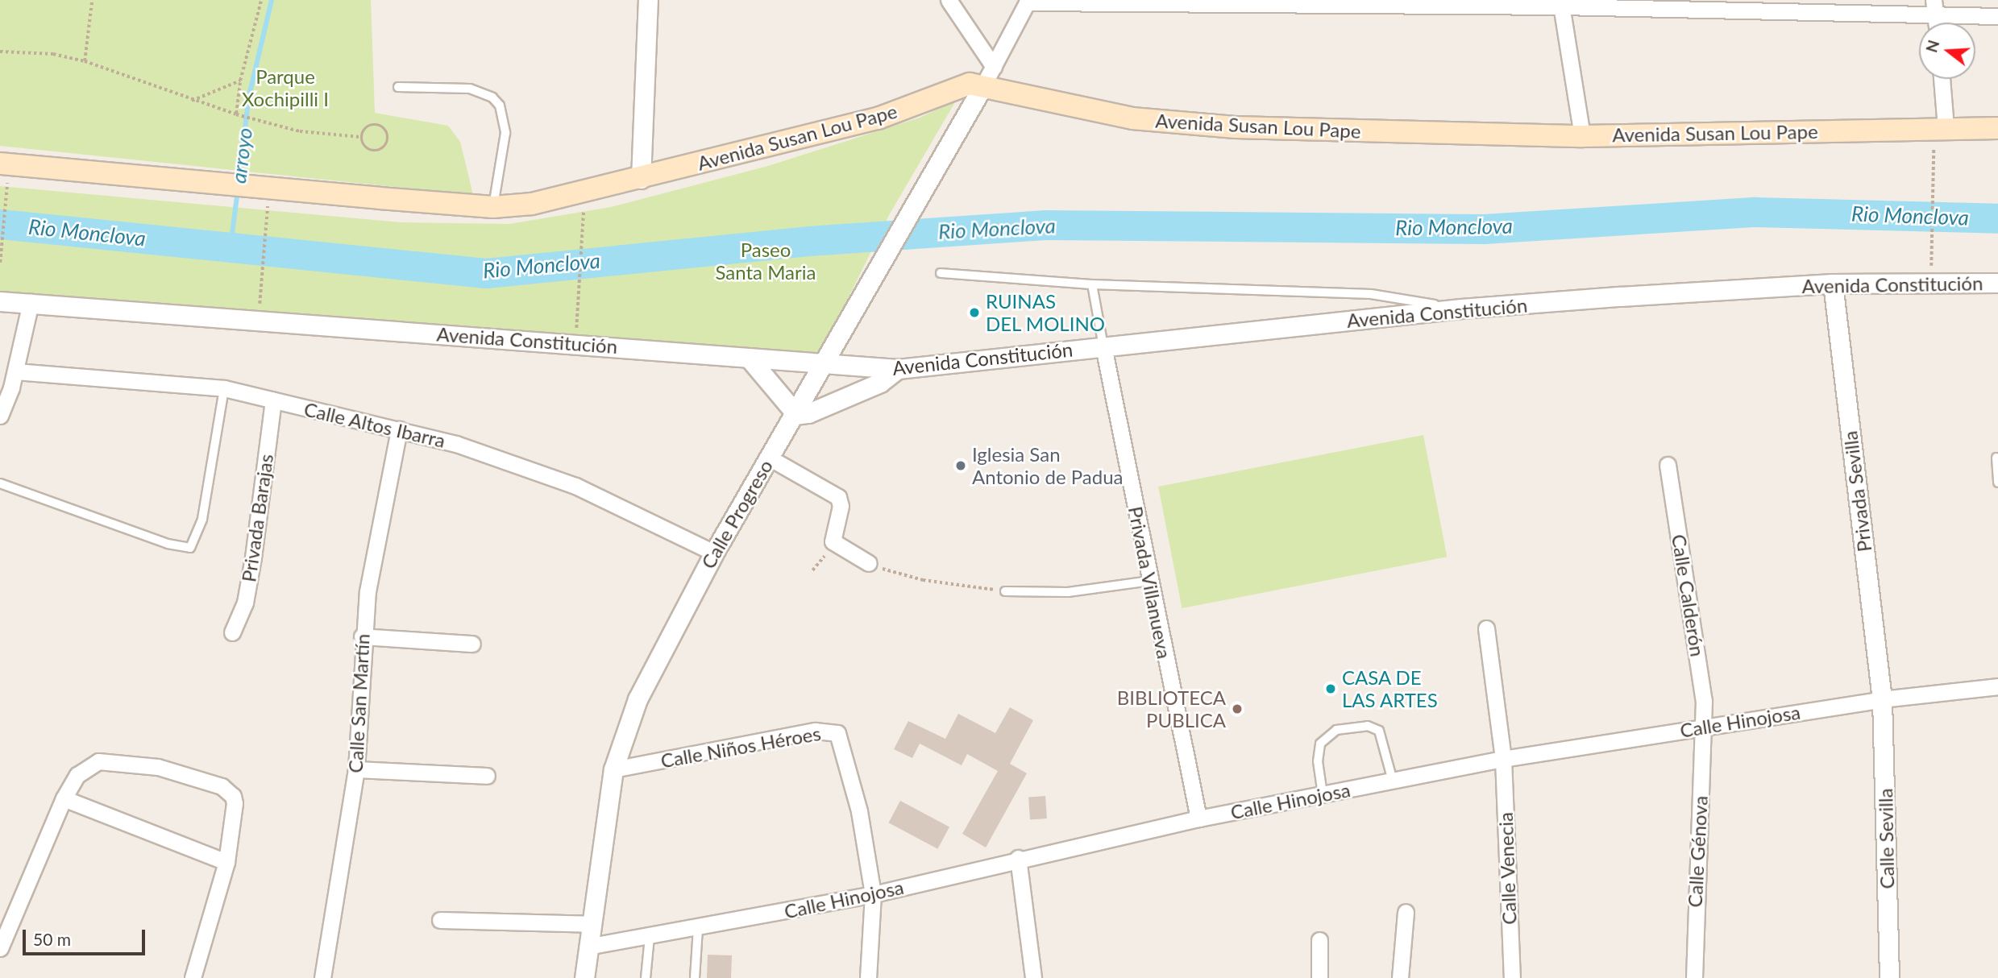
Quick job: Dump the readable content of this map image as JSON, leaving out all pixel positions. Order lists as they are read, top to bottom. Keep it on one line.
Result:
{"streets":{"main road":["Avenida Susan Lou Pape"],"street":["Avenida Constitución","Calle Altos Ibarra","Privada Sevilla","Calle Progreso","Privada Barajas","Privada Villanueva","Calle Calderón","Calle San Martín","Calle Hinojosa","Calle Niños Héroes","Calle Sevilla","Calle Génova","Calle Venecia"]},"crossings":[["Avenida Susan Lou Pape","Calle Progreso"],["Avenida Constitución","Privada Sevilla"],["Avenida Constitución","Calle Progreso"],["Avenida Constitución","Privada Villanueva"],["Calle Altos Ibarra","Calle Progreso"],["Calle Altos Ibarra","Privada Barajas"],["Calle Altos Ibarra","Calle San Martín"],["Privada Sevilla","Calle Hinojosa"],["Privada Sevilla","Calle Sevilla"],["Calle Progreso","Calle Hinojosa"],["Calle Progreso","Calle Niños Héroes"],["Privada Villanueva","Calle Hinojosa"],["Calle Calderón","Calle Hinojosa"],["Calle Calderón","Calle Génova"],["Calle Hinojosa","Calle Niños Héroes"],["Calle Hinojosa","Calle Sevilla"],["Calle Hinojosa","Calle Génova"],["Calle Hinojosa","Calle Venecia"]],"water":["arroyo","Rio Monclova"],"parks":["Parque Xochipilli I","Paseo Santa Maria"],"places":["RUINAS DEL MOLINO","Iglesia San Antonio de Padua","CASA DE LAS ARTES","BIBLIOTECA PUBLICA"],"scale_bar":"50 m","north":"left"}
